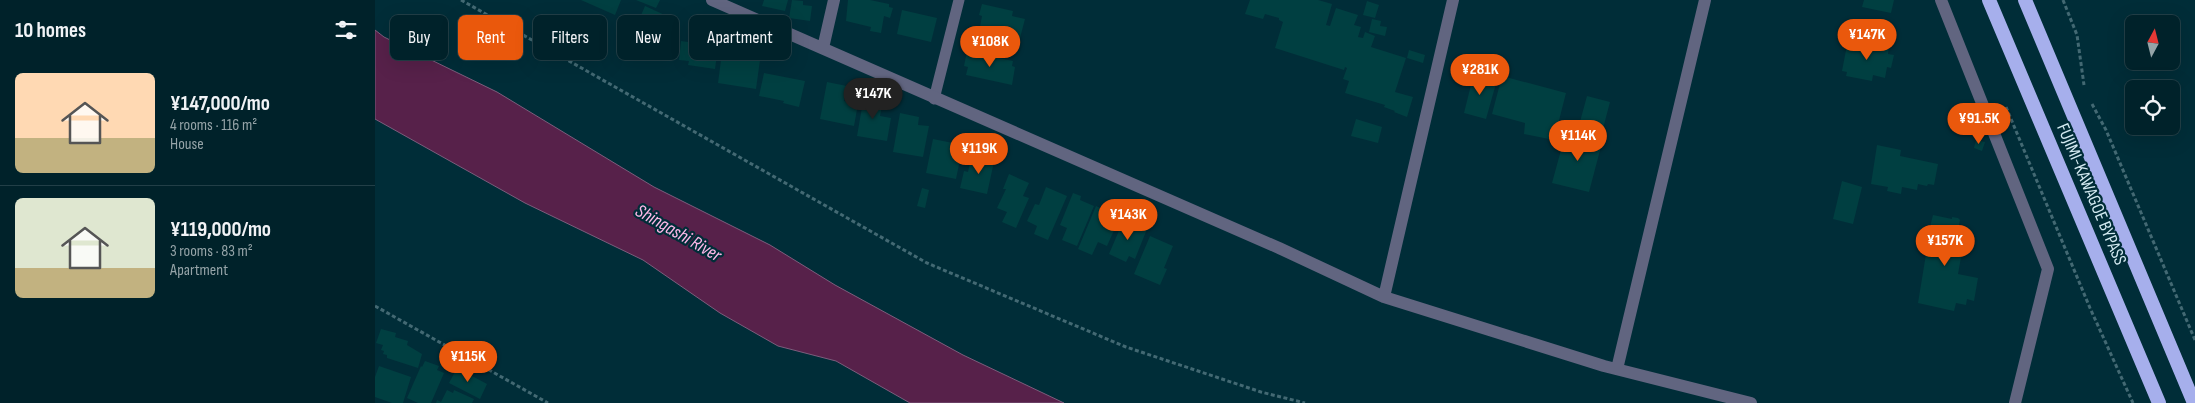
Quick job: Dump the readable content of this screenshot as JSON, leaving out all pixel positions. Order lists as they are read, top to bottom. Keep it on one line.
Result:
{"streets":{"highway":["FUJIMI-KAWAGOE BYPASS"]},"water":["Shingashi River"],"north":"top","page":{"heading":"10 homes","chip":["Buy","Rent","Filters","New","Apartment"],"price":["¥147K","¥108K","¥281K","¥147K","¥91.5K","¥114K","¥119K","¥143K","¥157K","¥115K"],"list":[{"name":"¥147,000/mo","note":"4 rooms · 116 m² · House"},{"name":"¥119,000/mo","note":"3 rooms · 83 m² · Apartment"}]}}
